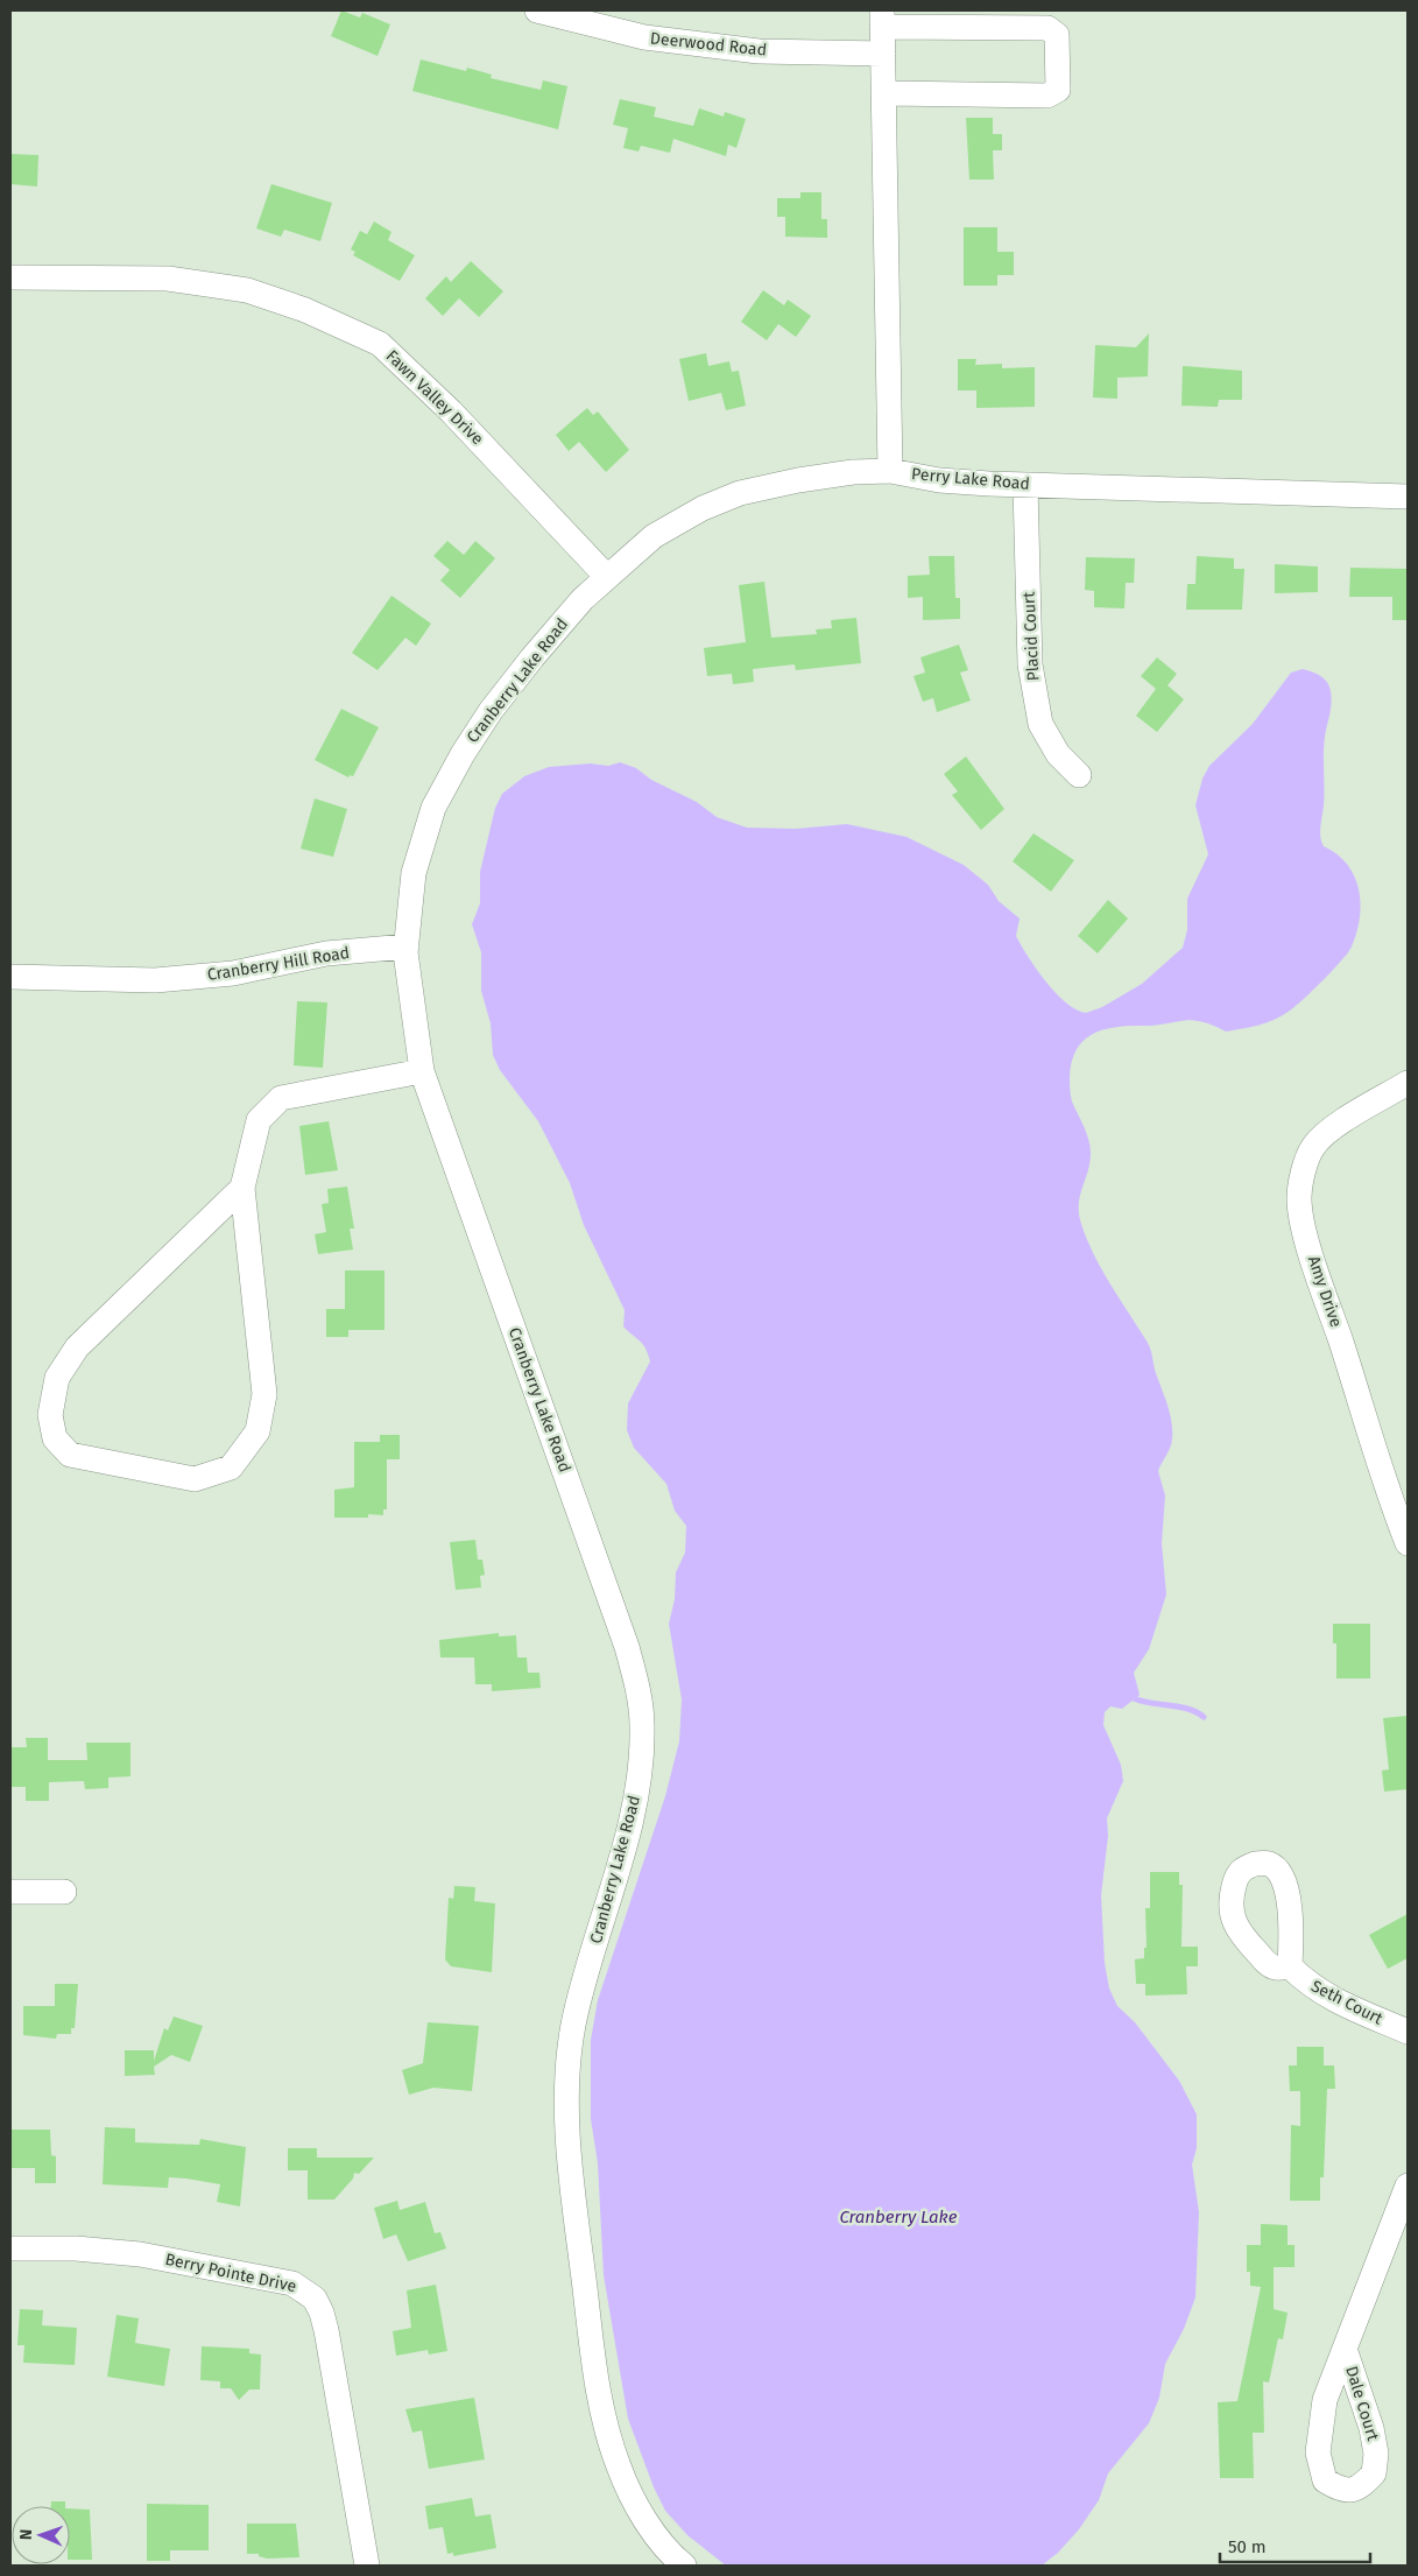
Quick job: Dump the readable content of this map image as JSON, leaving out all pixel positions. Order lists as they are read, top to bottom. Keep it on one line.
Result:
{"streets":{"street":["Deerwood Road","Fawn Valley Drive","Perry Lake Road","Placid Court","Cranberry Lake Road","Cranberry Hill Road","Amy Drive","Seth Court","Berry Pointe Drive","Dale Court"]},"crossings":[["Deerwood Road","Perry Lake Road"],["Fawn Valley Drive","Cranberry Lake Road"],["Perry Lake Road","Placid Court"],["Perry Lake Road","Cranberry Lake Road"],["Cranberry Lake Road","Cranberry Hill Road"]],"water":["Cranberry Lake"],"scale_bar":"50 m","north":"left"}
